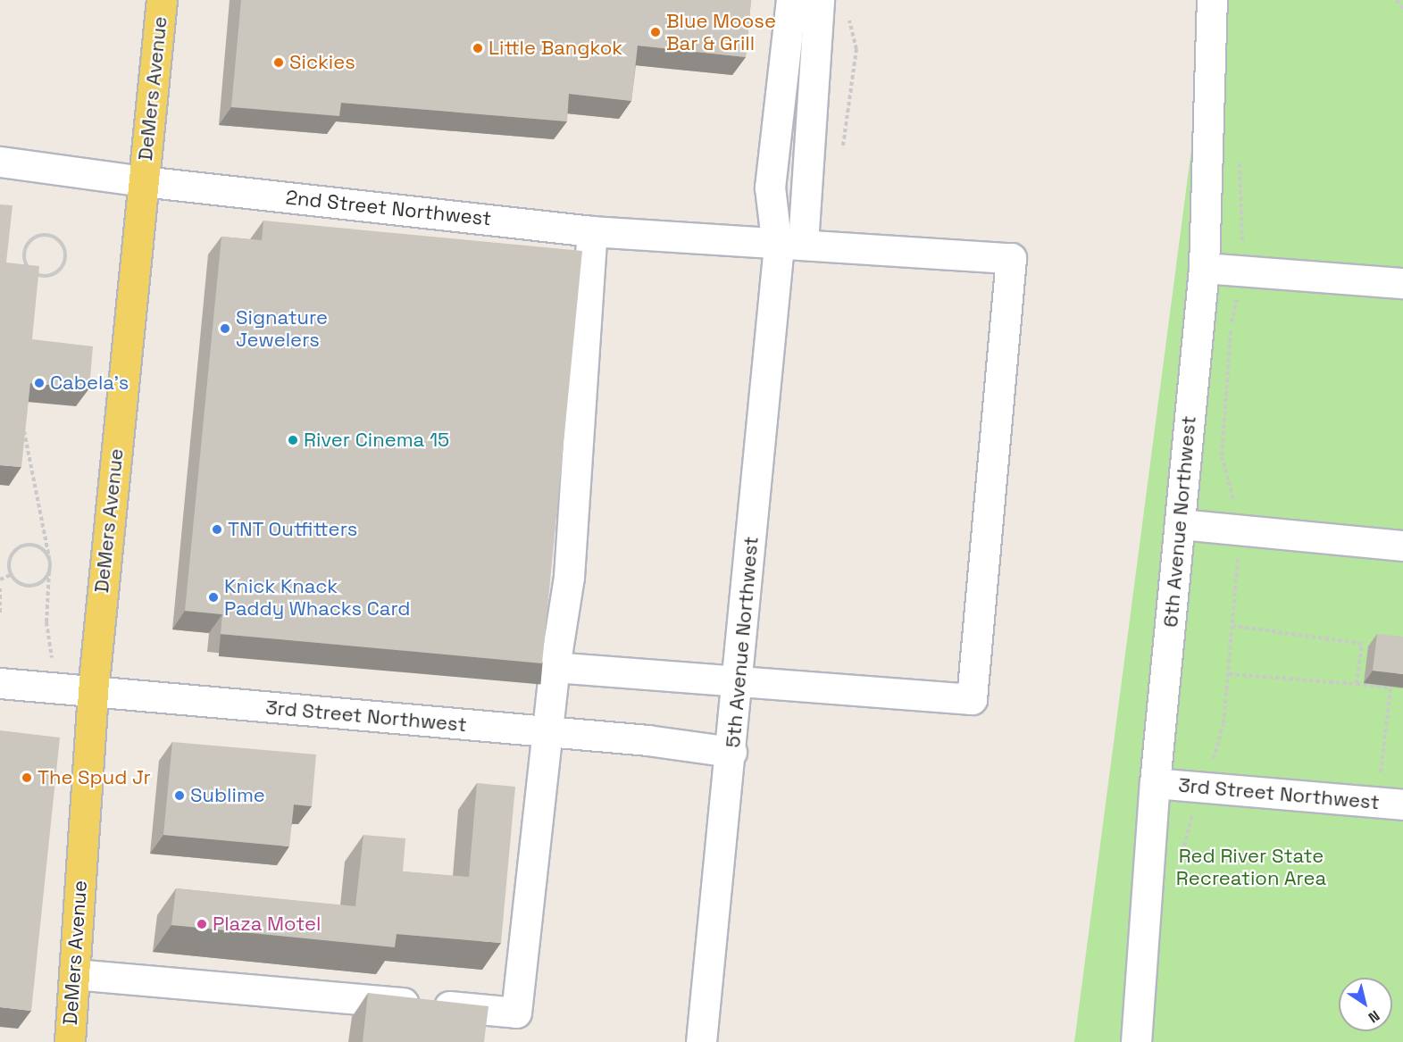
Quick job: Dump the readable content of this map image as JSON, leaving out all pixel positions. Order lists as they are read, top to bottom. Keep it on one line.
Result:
{"streets":{"main road":["DeMers Avenue"],"street":["2nd Street Northwest","6th Avenue Northwest","5th Avenue Northwest","3rd Street Northwest"]},"crossings":[["DeMers Avenue","2nd Street Northwest"],["DeMers Avenue","3rd Street Northwest"],["2nd Street Northwest","5th Avenue Northwest"],["6th Avenue Northwest","3rd Street Northwest"],["5th Avenue Northwest","3rd Street Northwest"]],"parks":["Red River State Recreation Area"],"places":["Blue Moose Bar & Grill","Little Bangkok","Sickies","Signature Jewelers","Cabela's","River Cinema 15","TNT Outfitters","Knick Knack Paddy Whacks Card","The Spud Jr","Sublime","Plaza Motel"],"north":"bottom right"}
